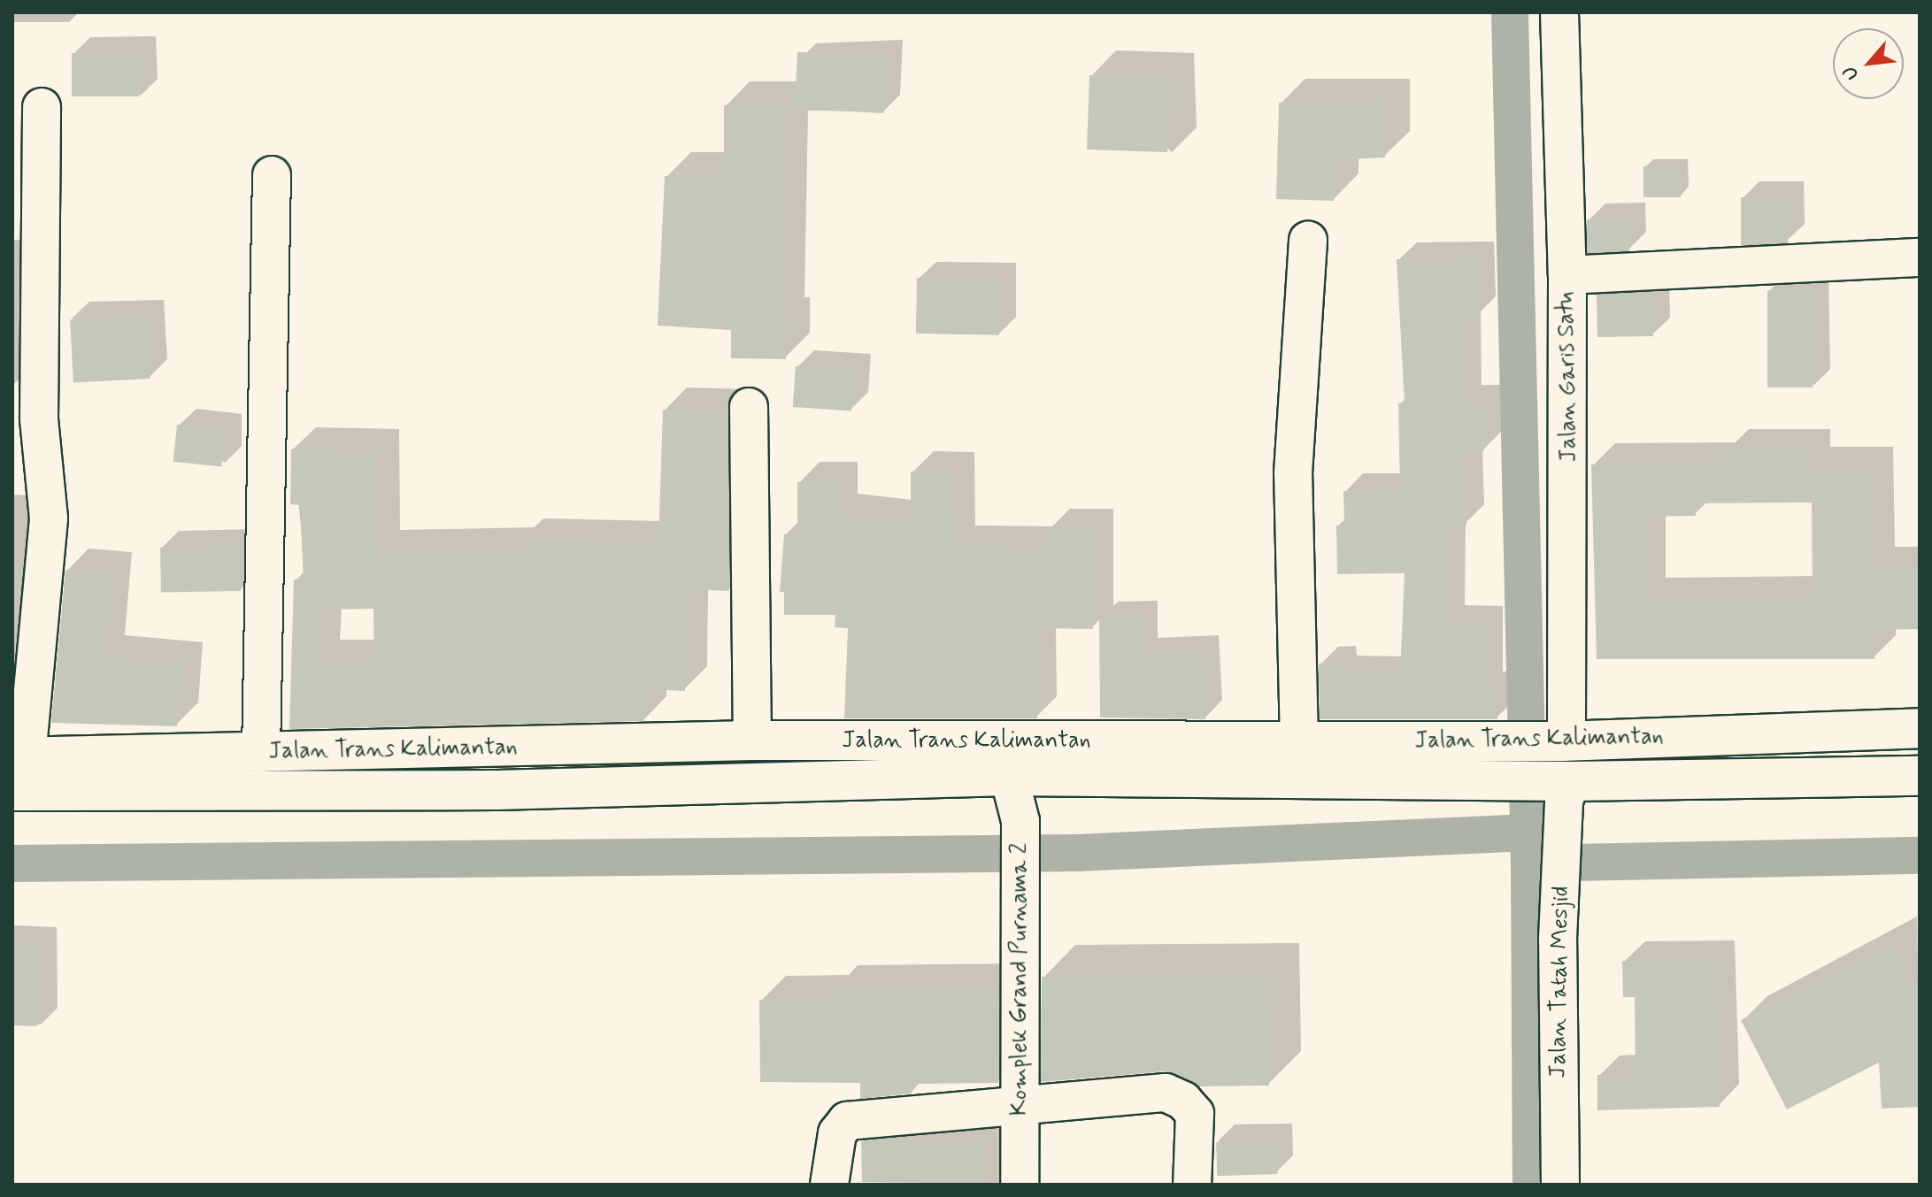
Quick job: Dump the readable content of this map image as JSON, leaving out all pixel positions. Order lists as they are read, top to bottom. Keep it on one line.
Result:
{"streets":{"highway":["Jalan Trans Kalimantan"],"street":["Jalan Garis Satu","Komplek Grand Purnama 2","Jalan Tatah Mesjid"]},"crossings":[["Jalan Garis Satu","Jalan Trans Kalimantan"],["Jalan Trans Kalimantan","Komplek Grand Purnama 2"],["Jalan Trans Kalimantan","Jalan Tatah Mesjid"]],"north":"bottom left"}
